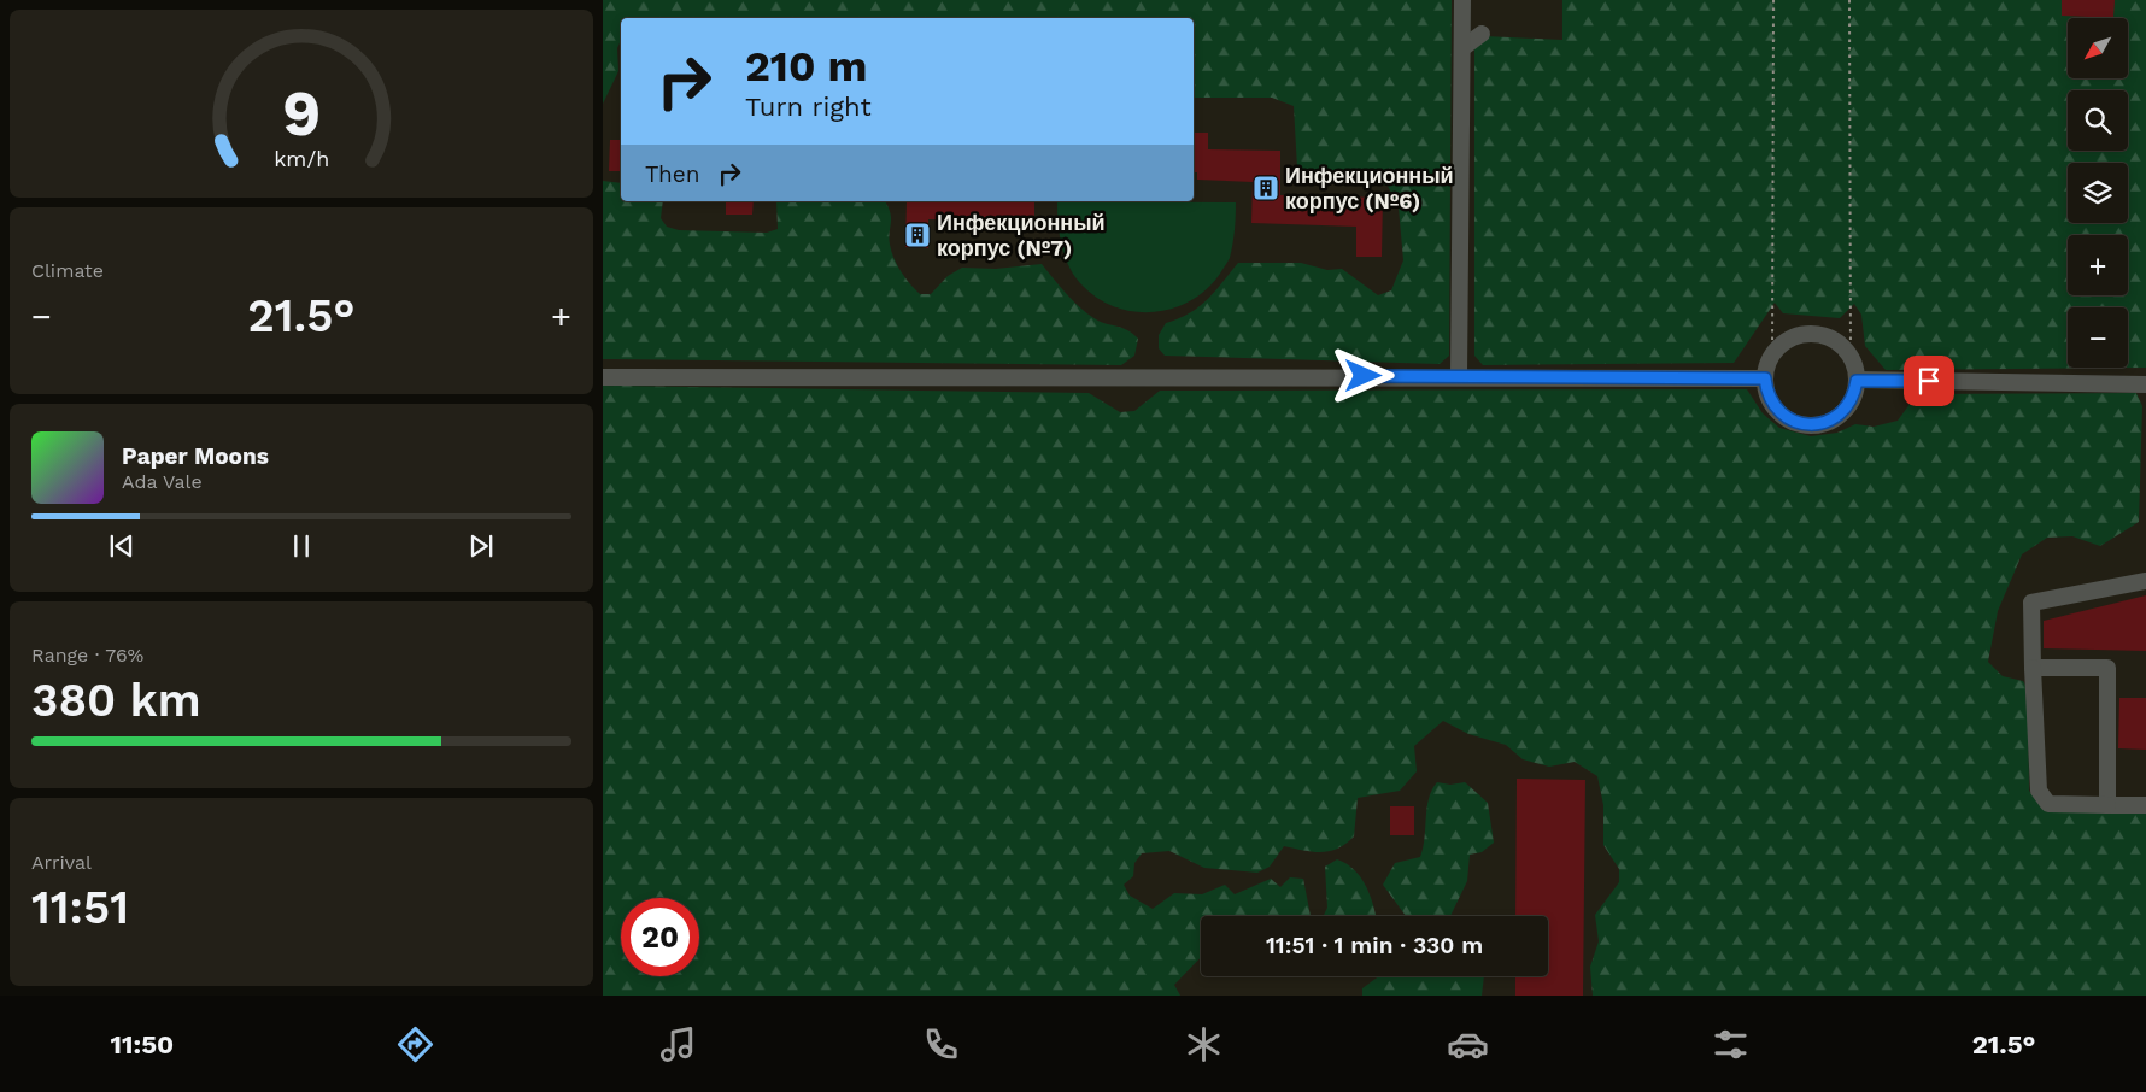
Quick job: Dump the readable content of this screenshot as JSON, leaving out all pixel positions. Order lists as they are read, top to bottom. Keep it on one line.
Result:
{"places":{"building":["Инфекционный корпус (№6)","Инфекционный корпус (№7)"]},"north":"bottom left","page":{"map_buttons":["+","−"],"turn":["210 m","Turn right"],"then":"Then","tile":["Climate",["Range · 76%","380 km"],["Arrival","11:51"]],"heat":["−","21.5°","+"],"song":["Paper Moons","Ada Vale"],"limit":"20","trip":"11:51 · 1 min · 330 m","tabs":["11:50","21.5°"],"gauge":["9","km/h"]}}
